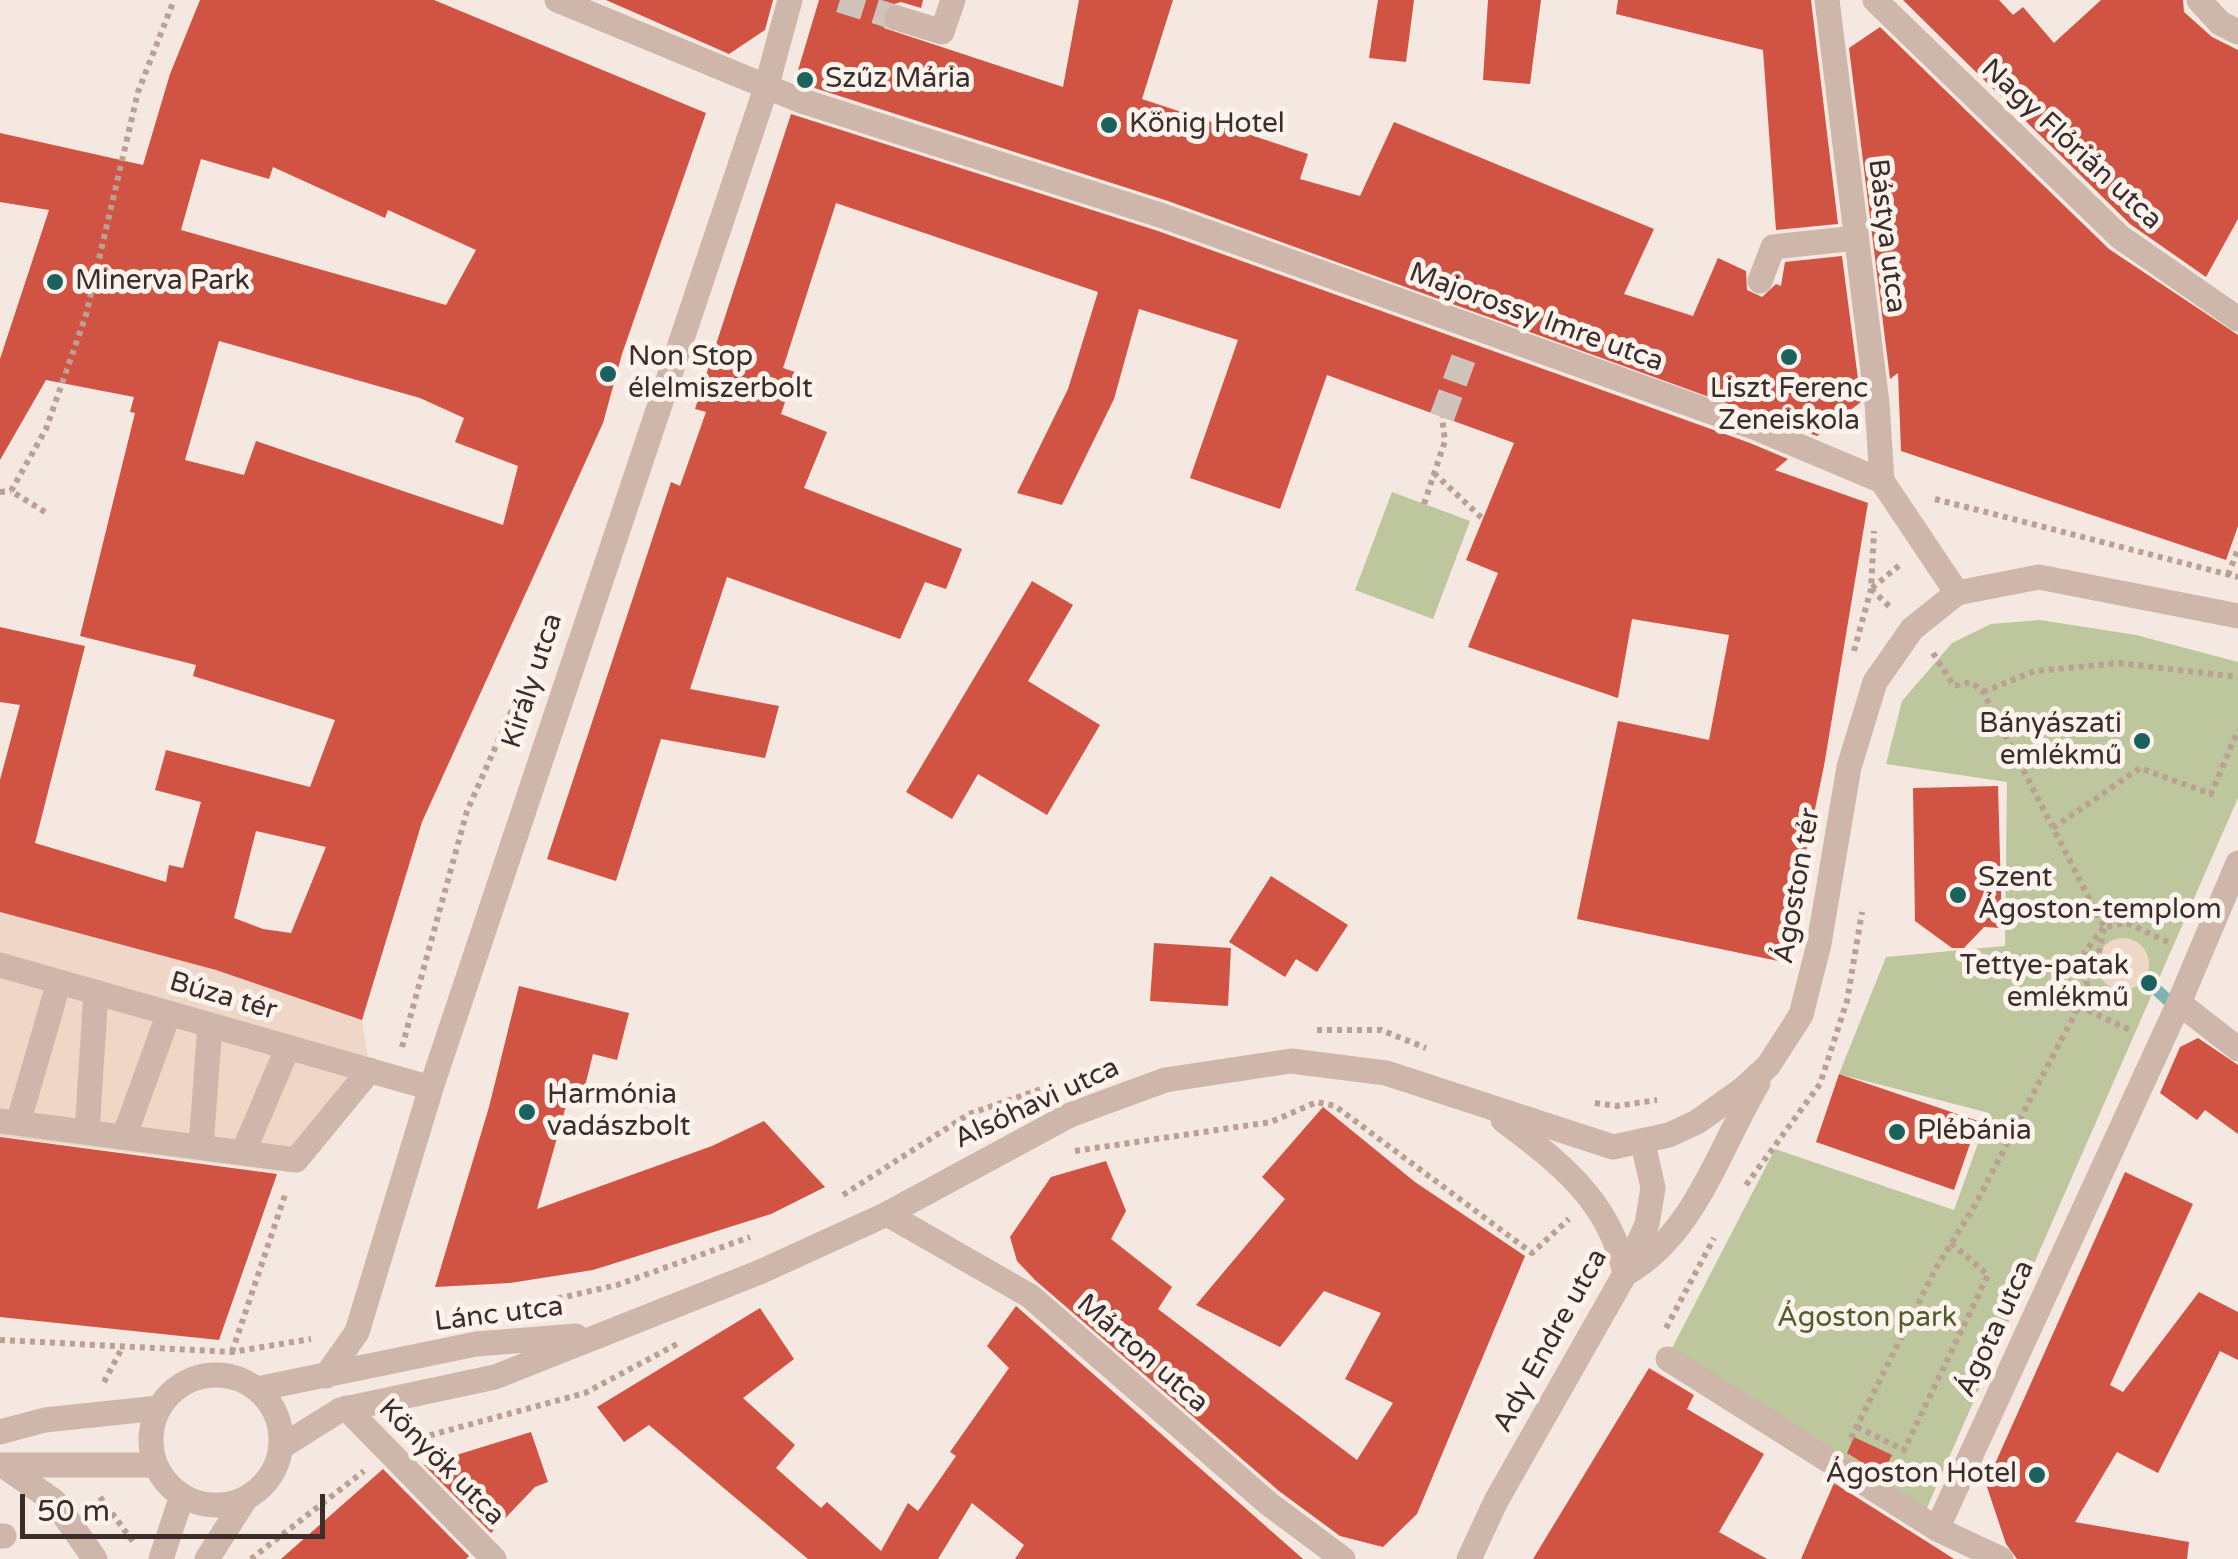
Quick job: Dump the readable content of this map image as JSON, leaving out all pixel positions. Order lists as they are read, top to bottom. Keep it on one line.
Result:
{"streets":{"street":["Nagy Flórián utca","Bástya utca","Majorossy Imre utca","Király utca","Ágoston tér","Búza tér","Alsóhavi utca","Lánc utca","Ágota utca","Ady Endre utca","Márton utca","Könyök utca"]},"crossings":[["Bástya utca","Majorossy Imre utca"],["Majorossy Imre utca","Király utca"],["Király utca","Búza tér"],["Király utca","Lánc utca"],["Ágoston tér","Alsóhavi utca"],["Ágoston tér","Ady Endre utca"],["Alsóhavi utca","Lánc utca"],["Alsóhavi utca","Ady Endre utca"],["Alsóhavi utca","Márton utca"],["Lánc utca","Könyök utca"]],"parks":["Ágoston park"],"places":["Szűz Mária","König Hotel","Minerva Park","Liszt Ferenc Zeneiskola","Non Stop élelmiszerbolt","Bányászati emlékmű","Szent Ágoston-templom","Tettye-patak emlékmű","Harmónia vadászbolt","Plébánia","Ágoston Hotel"],"scale_bar":"50 m"}
